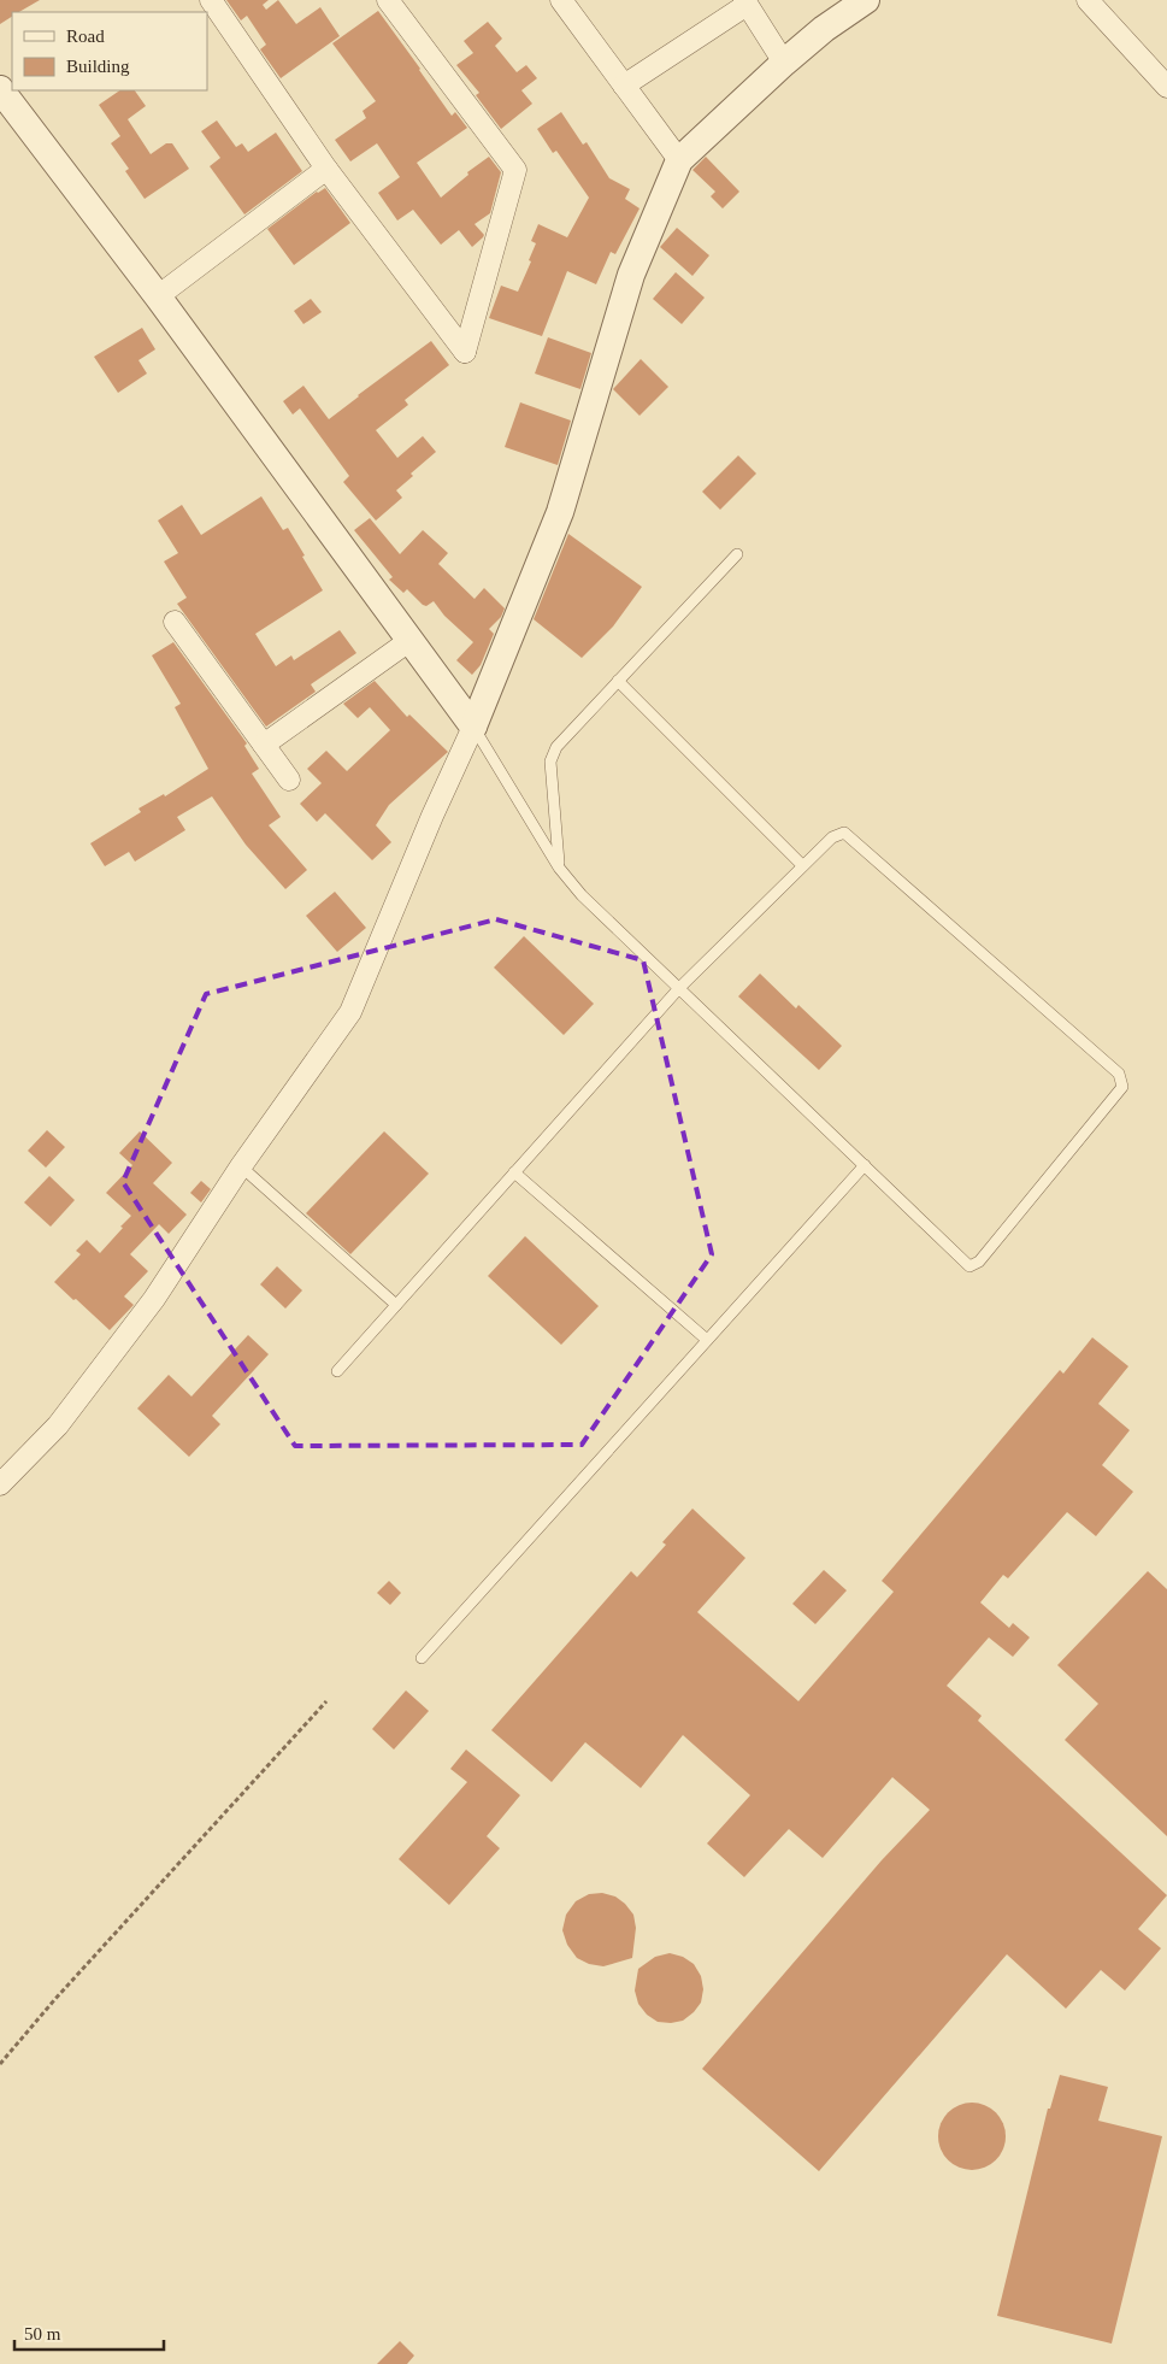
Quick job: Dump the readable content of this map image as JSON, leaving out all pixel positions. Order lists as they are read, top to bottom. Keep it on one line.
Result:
{"legend":["Road","Building"],"scale_bar":"50 m"}
